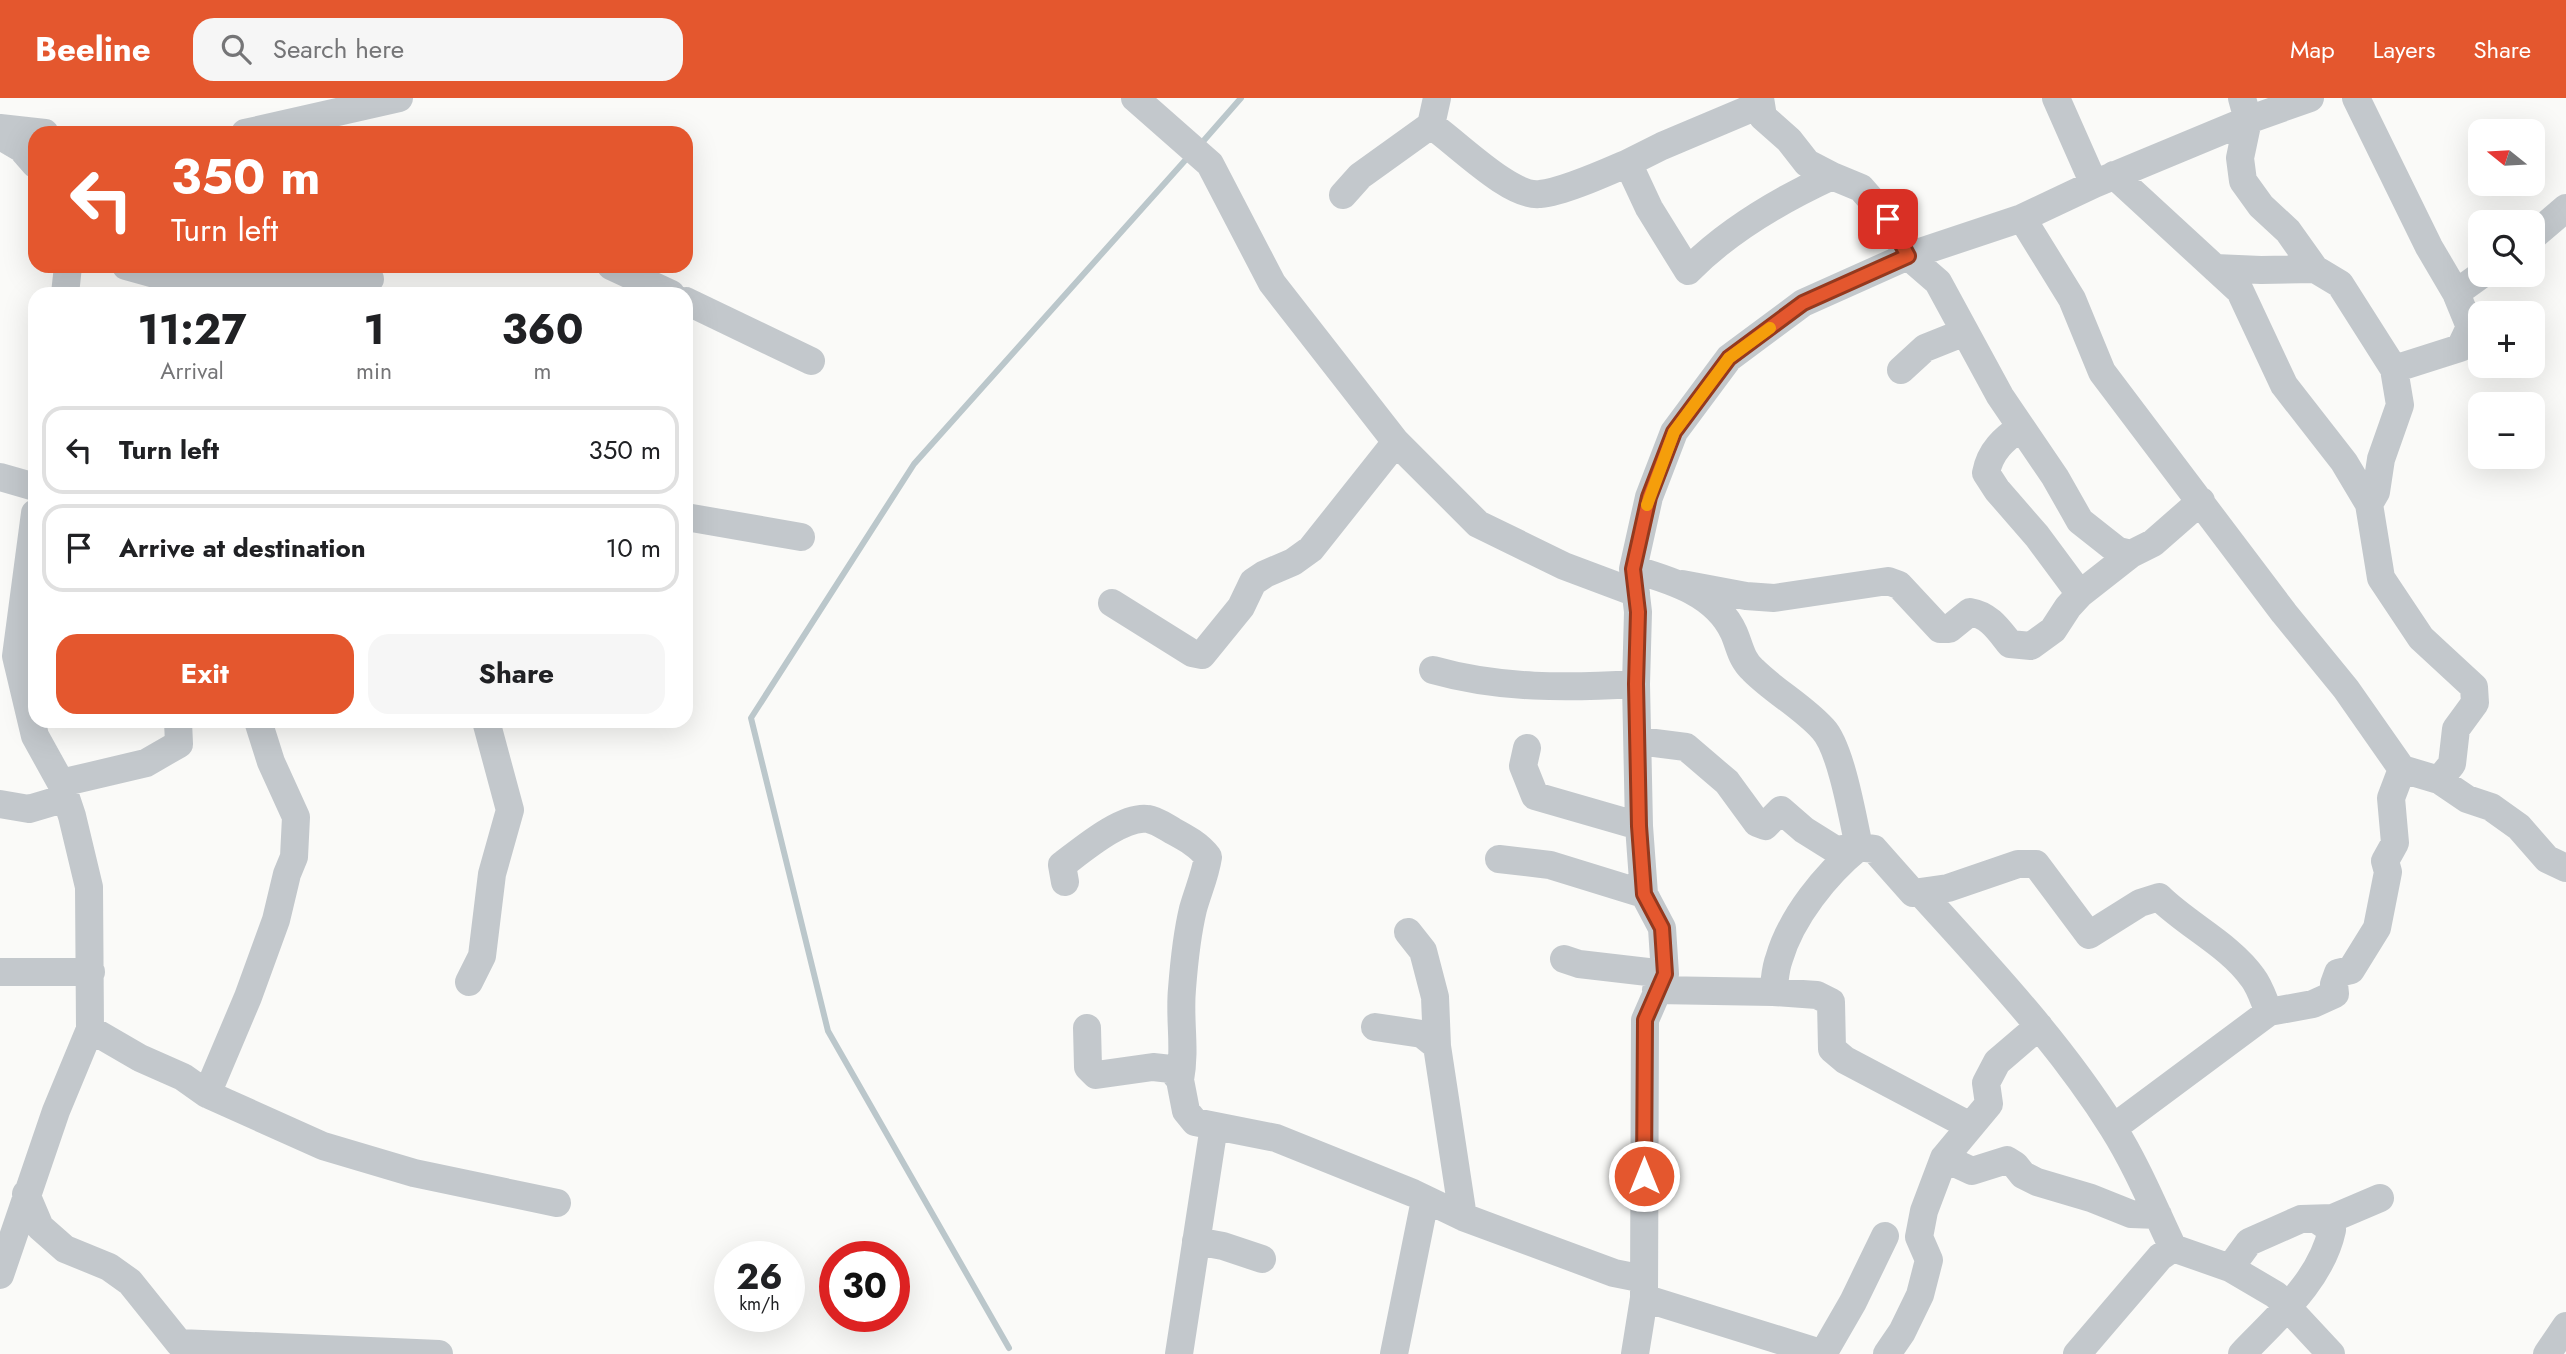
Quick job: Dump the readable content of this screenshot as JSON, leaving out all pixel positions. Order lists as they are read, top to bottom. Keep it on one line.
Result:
{"north":"left","page":{"header":"Beeline","search":"Search here","nav":["Map","Layers","Share"],"map_buttons":["+","−"],"turn":["350 m","Turn left"],"eta":["11:27","Arrival","1","min","360","m"],"list":[{"name":"Turn left","value":"350 m"},{"name":"Arrive at destination","value":"10 m"}],"buttons":["Exit","Share"],"speed":"26 km/h","limit":"30"}}
